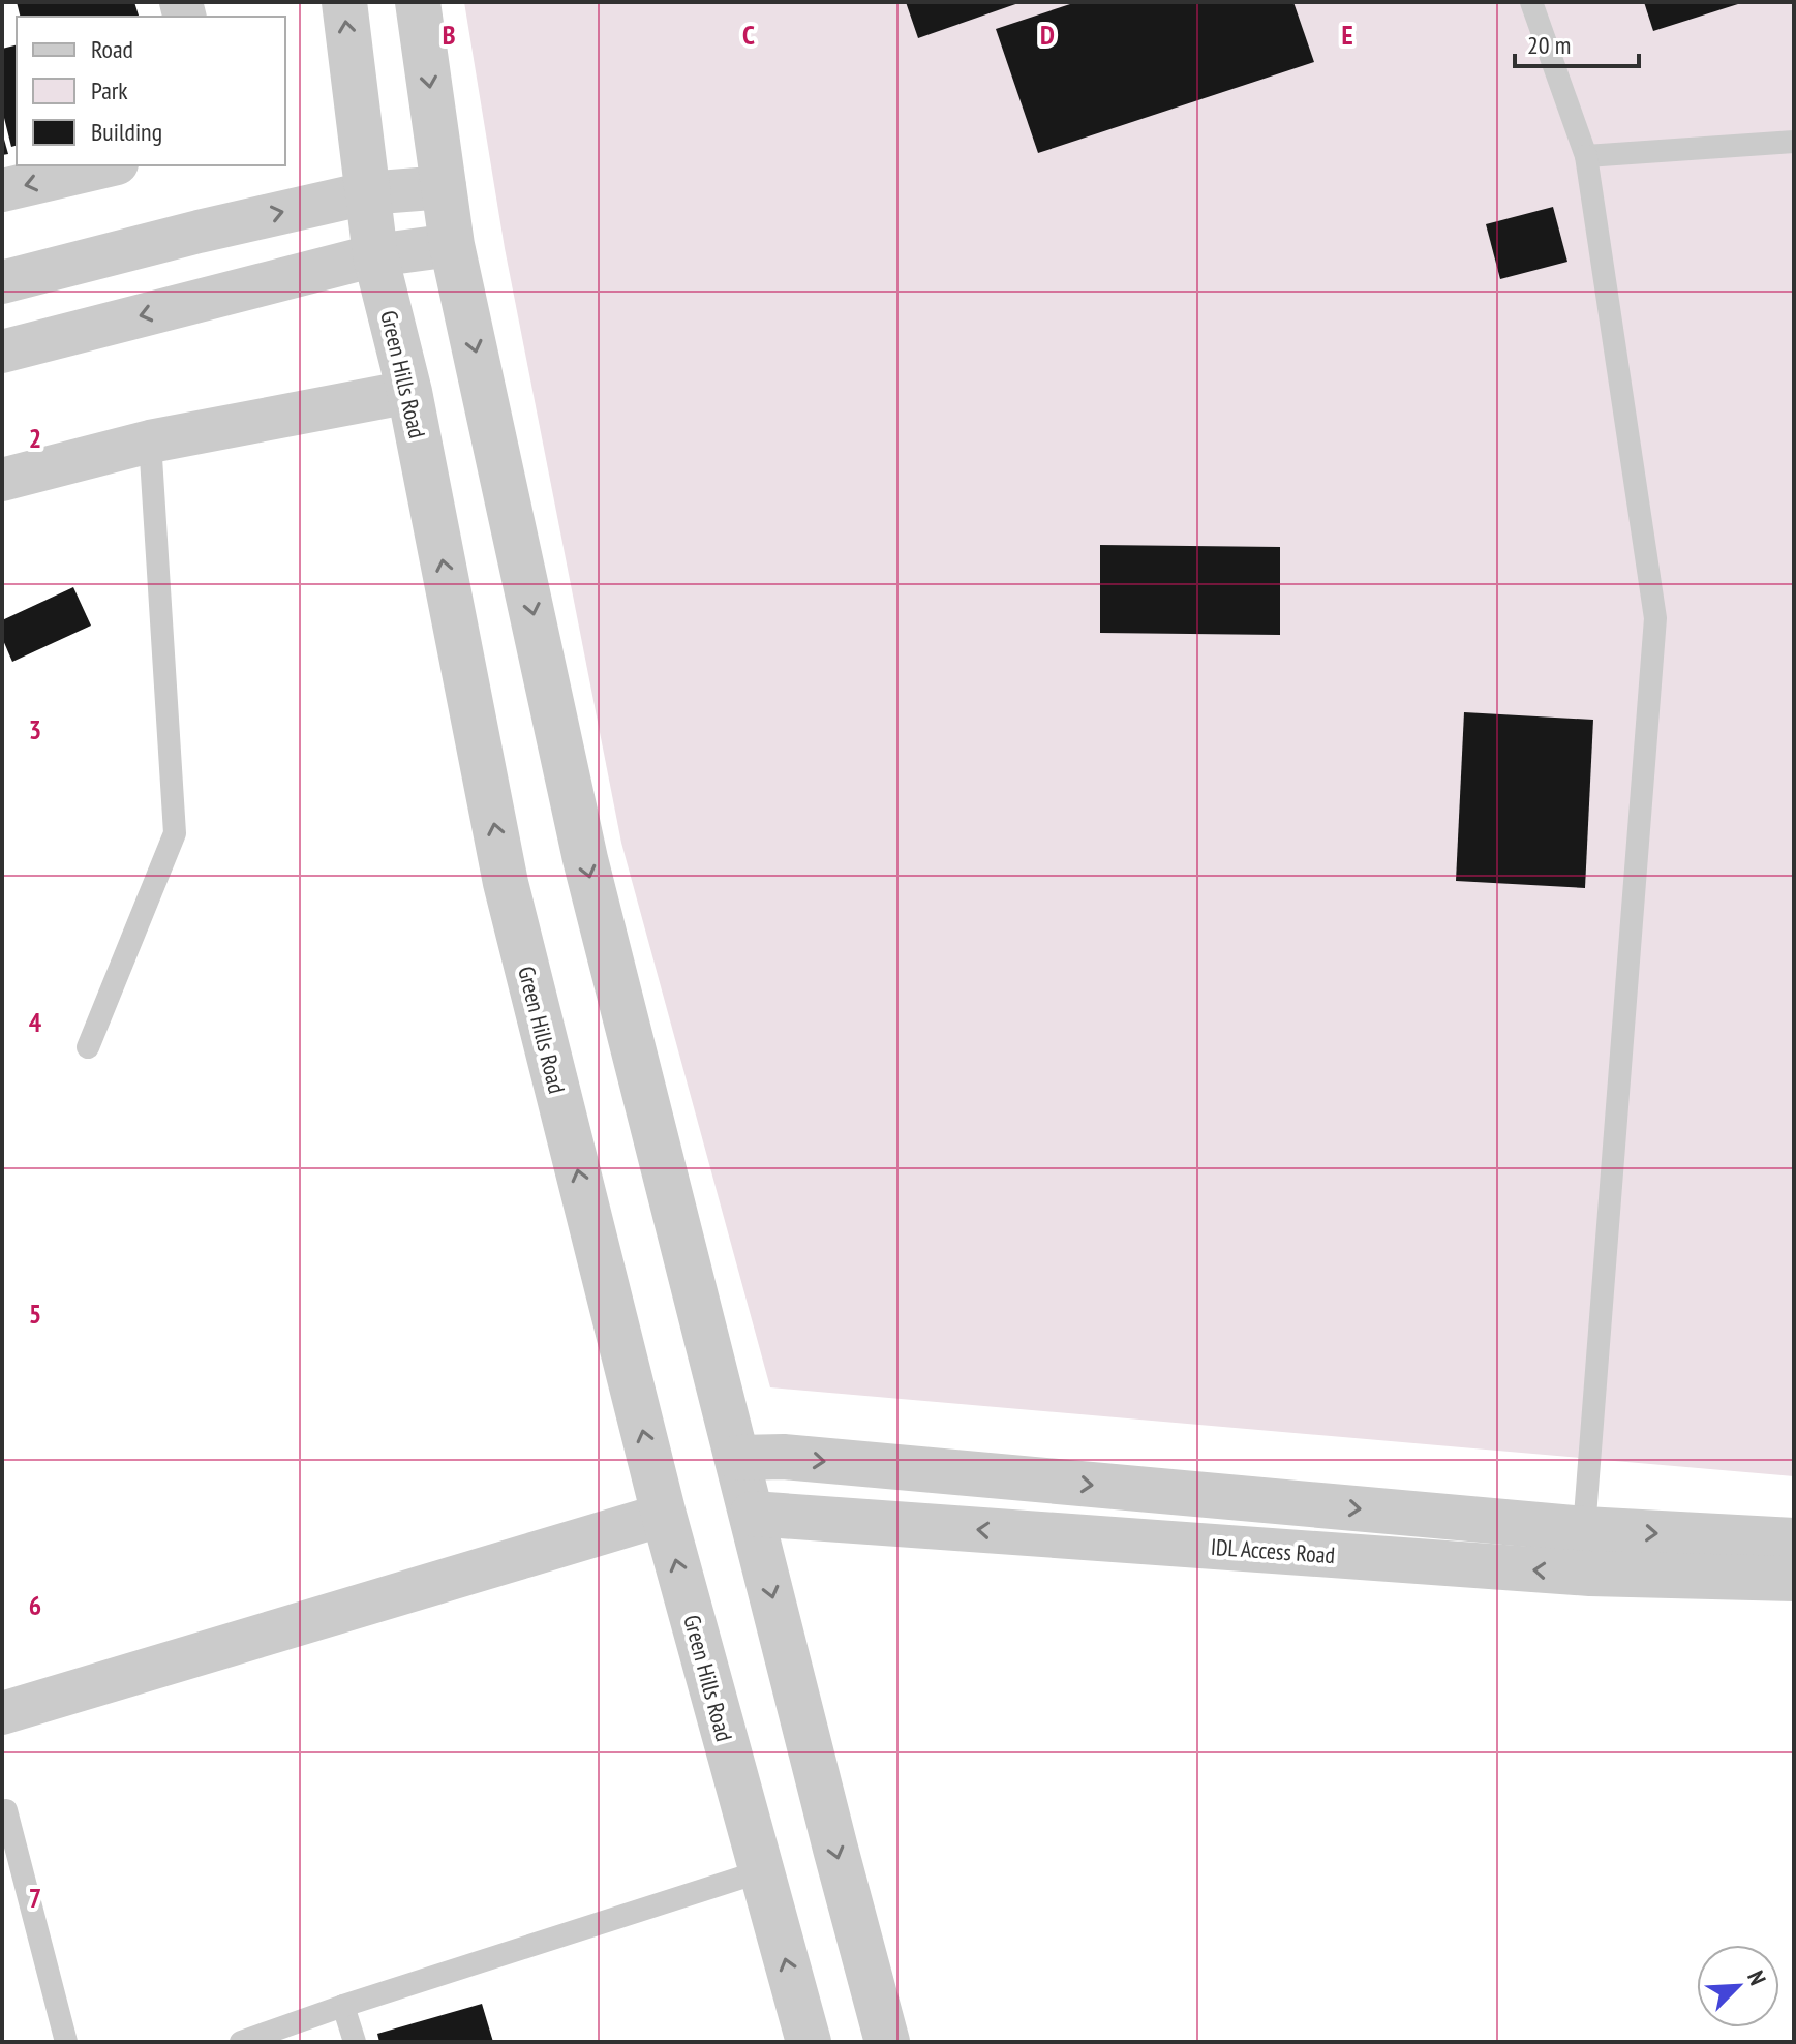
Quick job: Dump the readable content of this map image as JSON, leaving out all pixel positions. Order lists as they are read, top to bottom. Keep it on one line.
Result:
{"streets":{"street":["Green Hills Road","IDL Access Road"]},"legend":["Road","Park","Building"],"scale_bar":"20 m","north":"top right","grid":{"columns":["B","C","D","E"],"rows":["2","3","4","5","6","7"]}}
